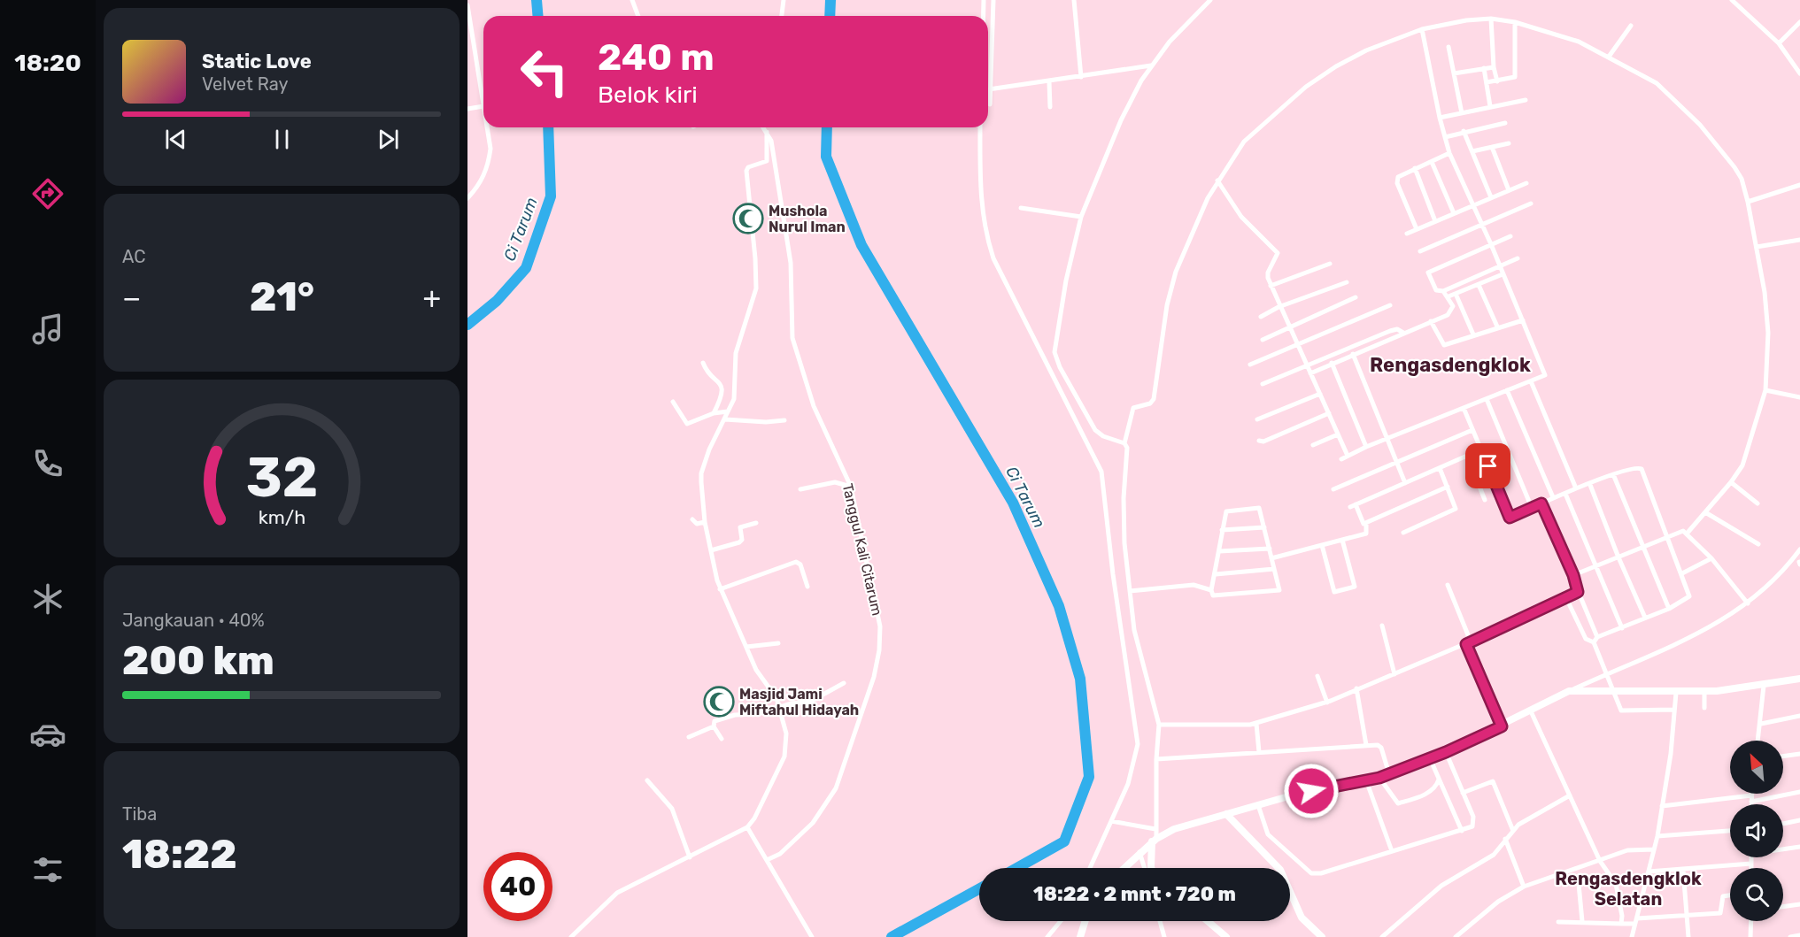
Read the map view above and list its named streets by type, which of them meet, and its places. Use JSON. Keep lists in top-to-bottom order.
{
  "streets": {
    "street": ["Tanggul Kali Citarum"]
  },
  "districts": ["Rengasdengklok", "Rengasdengklok Selatan"],
  "water": ["Ci Tarum"],
  "places": {
    "mosque": ["Mushola Nurul Iman", "Masjid Jami Miftahul Hidayah"]
  },
  "north": "top left",
  "page": {
    "tabs": "18:20",
    "turn": ["240 m", "Belok kiri"],
    "song": ["Static Love", "Velvet Ray"],
    "tile": [
      "AC",
      ["Jangkauan · 40%", "200 km"],
      ["Tiba", "18:22"]
    ],
    "heat": ["−", "21°", "+"],
    "limit": "40",
    "trip": "18:22 · 2 mnt · 720 m",
    "gauge": ["32", "km/h"]
  }
}
